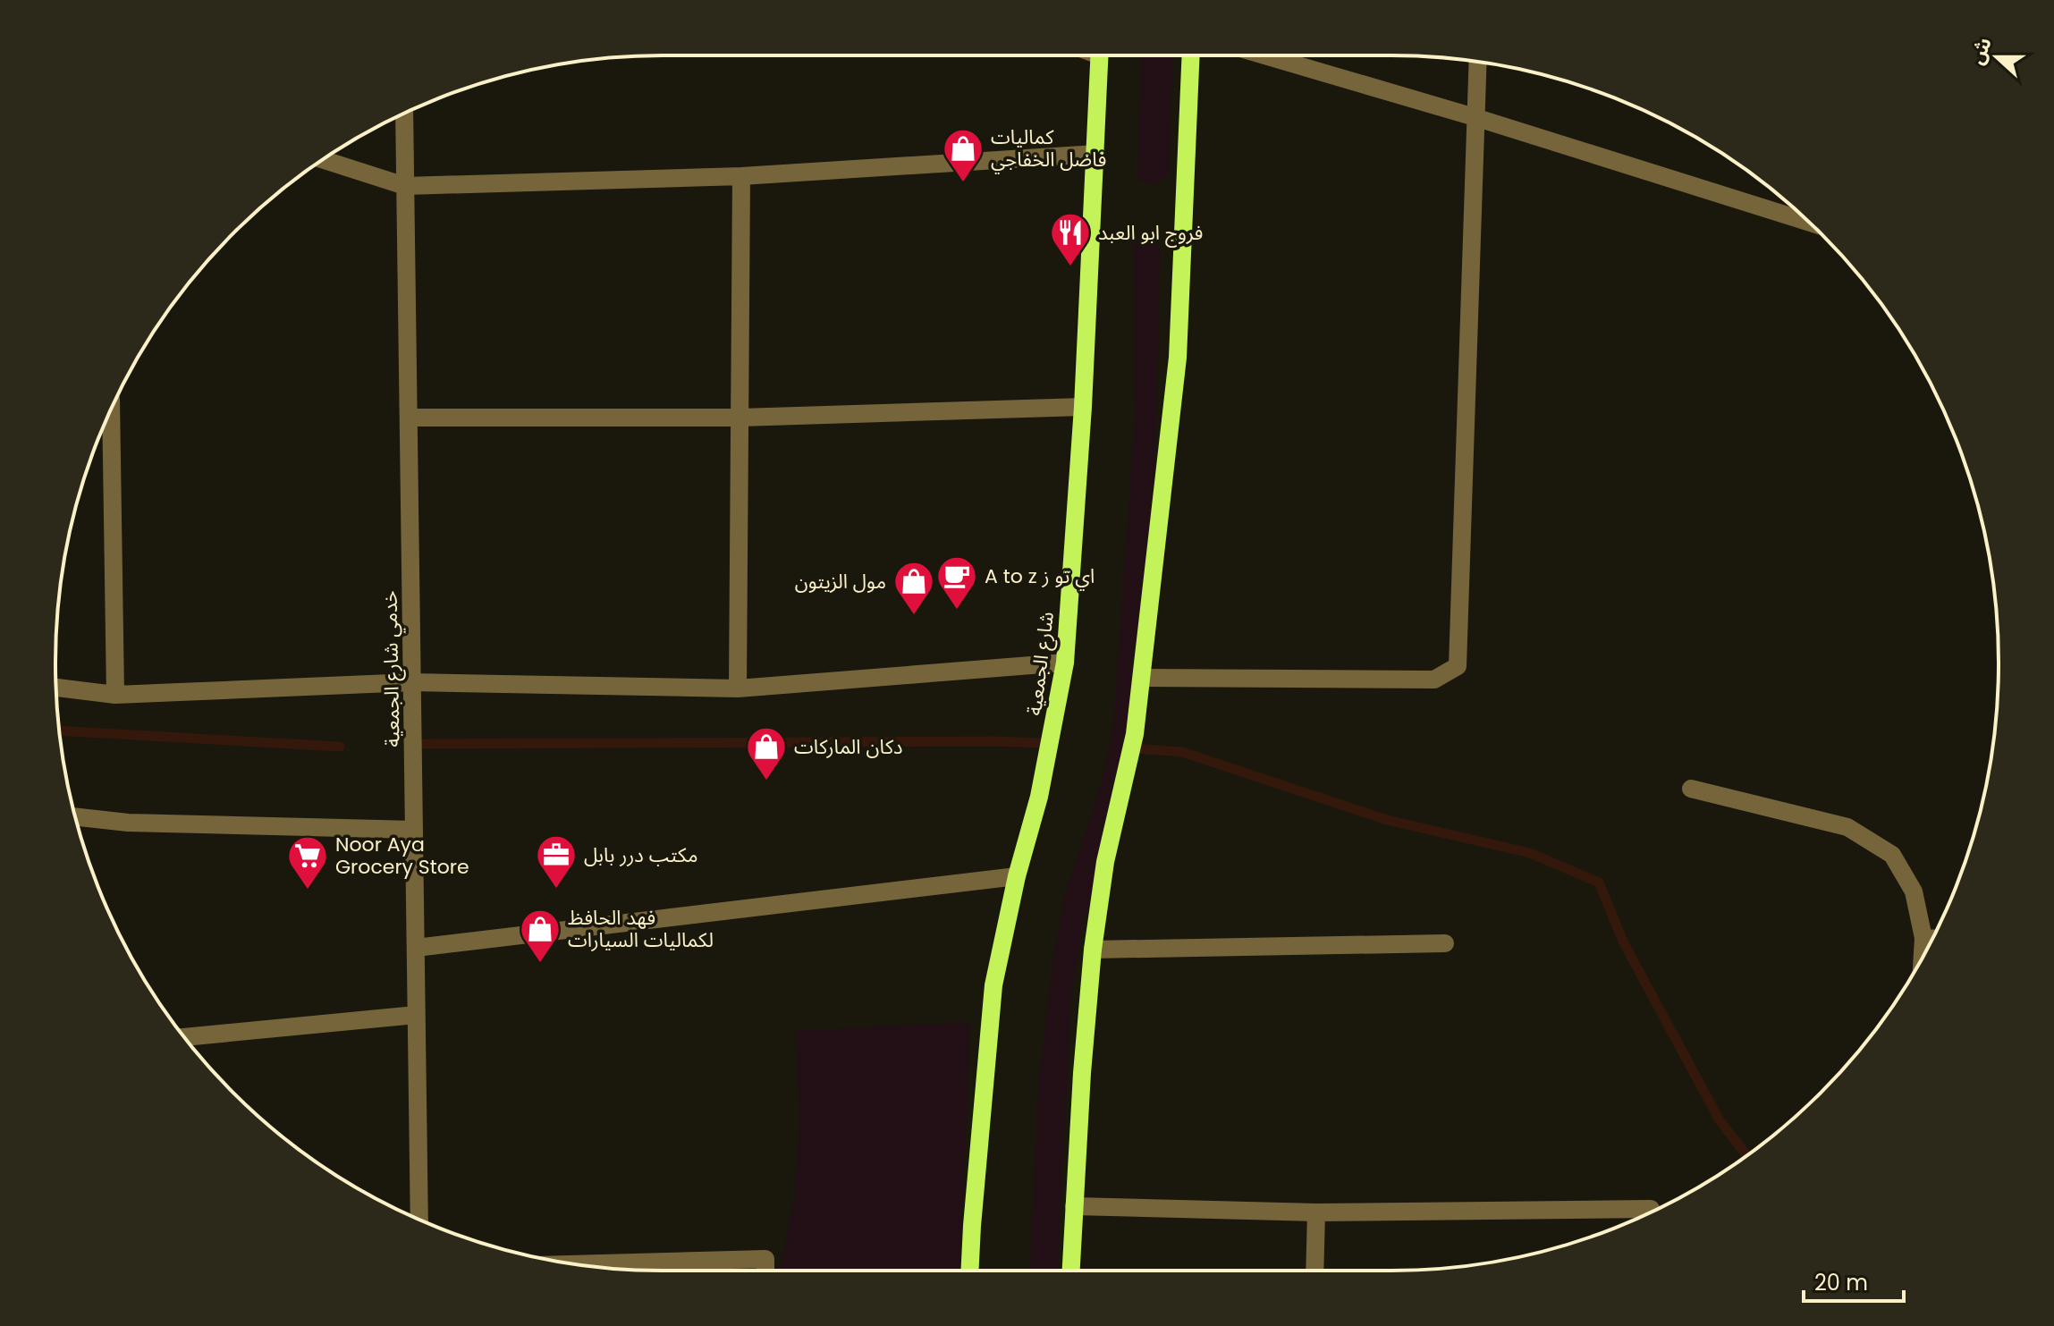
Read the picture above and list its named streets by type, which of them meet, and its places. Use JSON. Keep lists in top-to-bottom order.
{
  "streets": {
    "main road": ["شارع الجمعية"],
    "street": ["خدمي شارع الجمعية"]
  },
  "places": {
    "shop": [
      "كماليات فاضل الخفاجي",
      "مول الزيتون",
      "دكان الماركات",
      "فهد الحافظ لكماليات السيارات"
    ],
    "restaurant": ["فروج ابو العبد"],
    "cafe": ["A to z اي تو ز"],
    "office": ["مكتب درر بابل"],
    "supermarket": ["Noor Aya Grocery Store"]
  },
  "scale_bar": "20 m",
  "north": "left"
}
